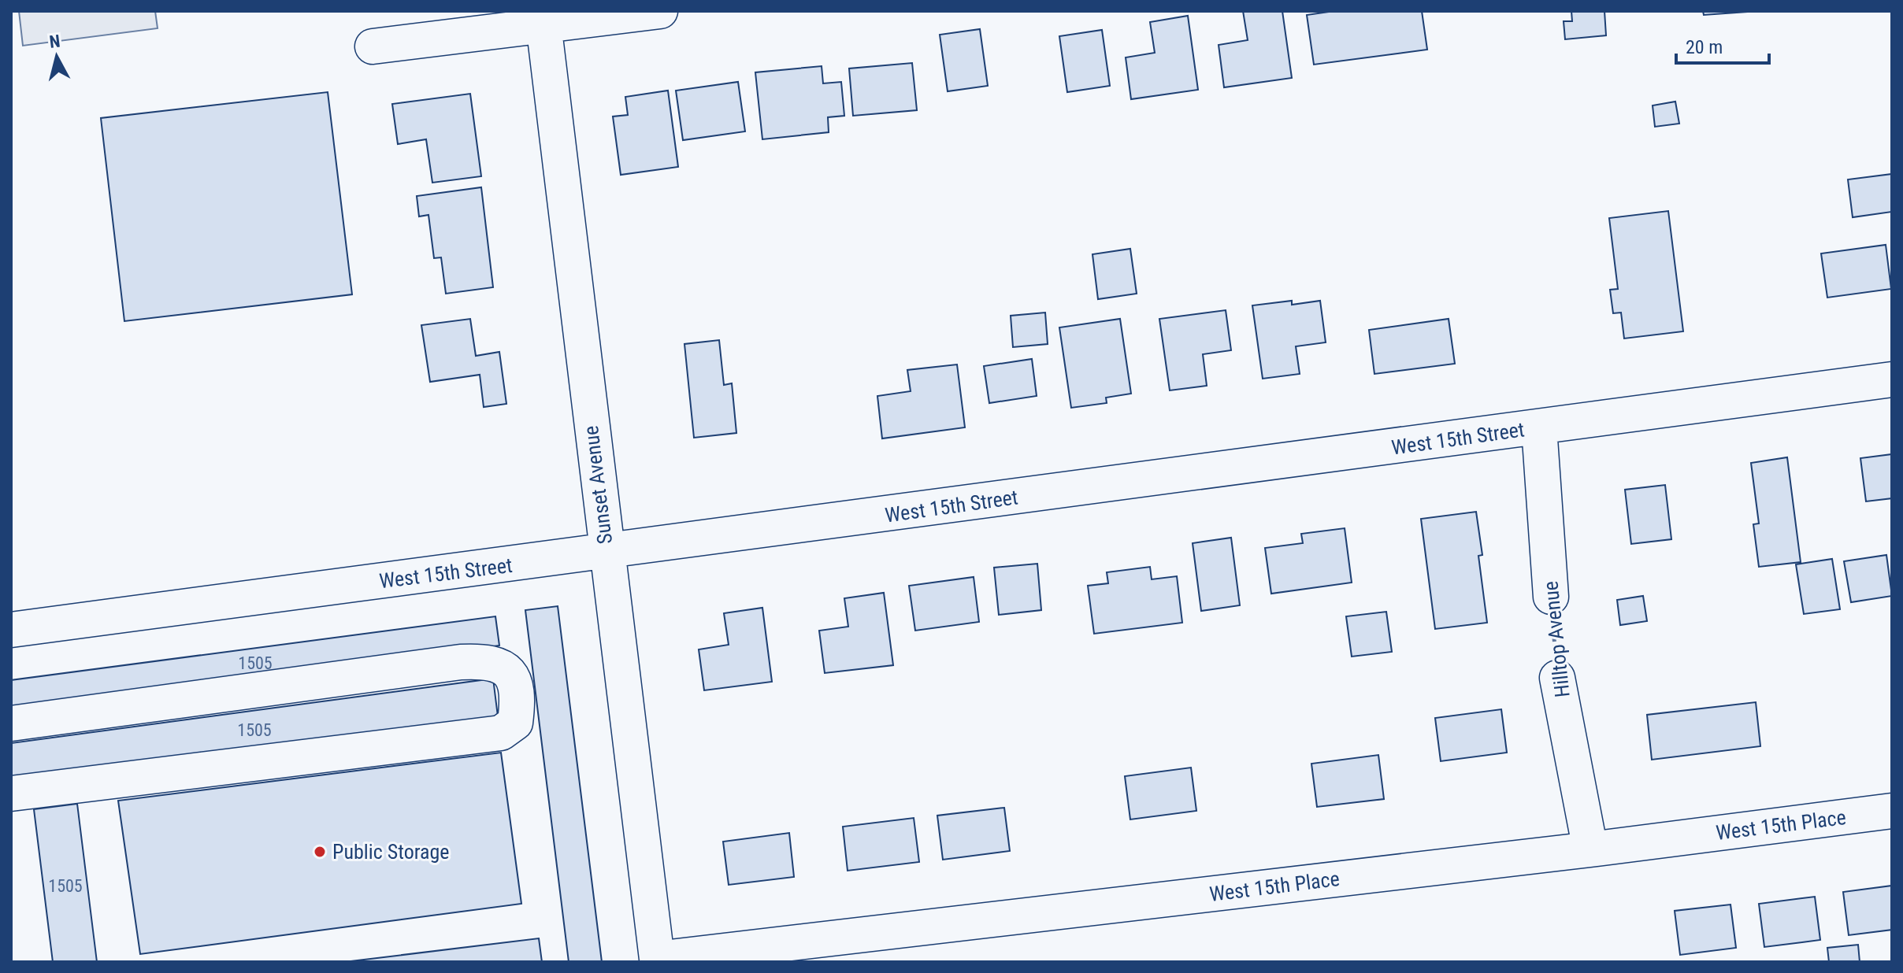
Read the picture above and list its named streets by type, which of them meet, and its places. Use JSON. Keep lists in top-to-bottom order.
{
  "streets": {
    "street": [
      "West 15th Street",
      "Sunset Avenue",
      "Hilltop Avenue",
      "West 15th Place"
    ]
  },
  "crossings": [
    ["West 15th Street", "Sunset Avenue"],
    ["West 15th Street", "Hilltop Avenue"],
    ["Sunset Avenue", "West 15th Place"],
    ["Hilltop Avenue", "West 15th Place"]
  ],
  "places": ["Public Storage"],
  "house_numbers": ["1505", "1505", "1505"],
  "scale_bar": "20 m",
  "north": "top"
}
